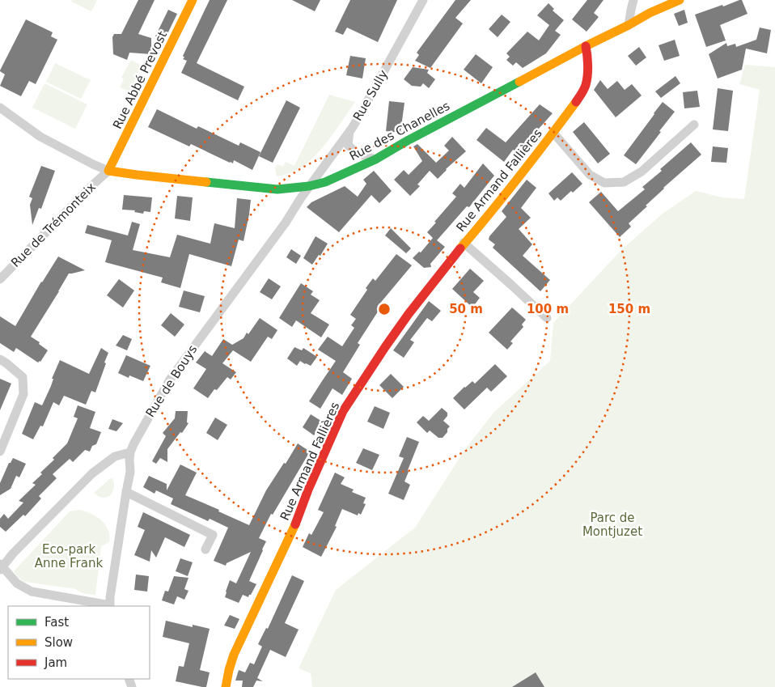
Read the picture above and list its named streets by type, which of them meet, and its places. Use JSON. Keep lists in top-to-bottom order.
{
  "streets": {
    "street": [
      "Rue Abbé Prevost",
      "Rue Sully",
      "Rue des Chanelles",
      "Rue Armand Fallières",
      "Rue de Trémonteix",
      "Rue de Bouys"
    ]
  },
  "crossings": [
    ["Rue Abbé Prevost", "Rue des Chanelles"],
    ["Rue Abbé Prevost", "Rue de Trémonteix"],
    ["Rue Sully", "Rue des Chanelles"],
    ["Rue Sully", "Rue de Bouys"],
    ["Rue des Chanelles", "Rue Armand Fallières"],
    ["Rue des Chanelles", "Rue de Trémonteix"],
    ["Rue des Chanelles", "Rue de Bouys"]
  ],
  "parks": ["Parc de Montjuzet", "Eco-park Anne Frank"],
  "legend": ["Fast", "Slow", "Jam"],
  "rings": ["50 m", "100 m", "150 m"]
}
